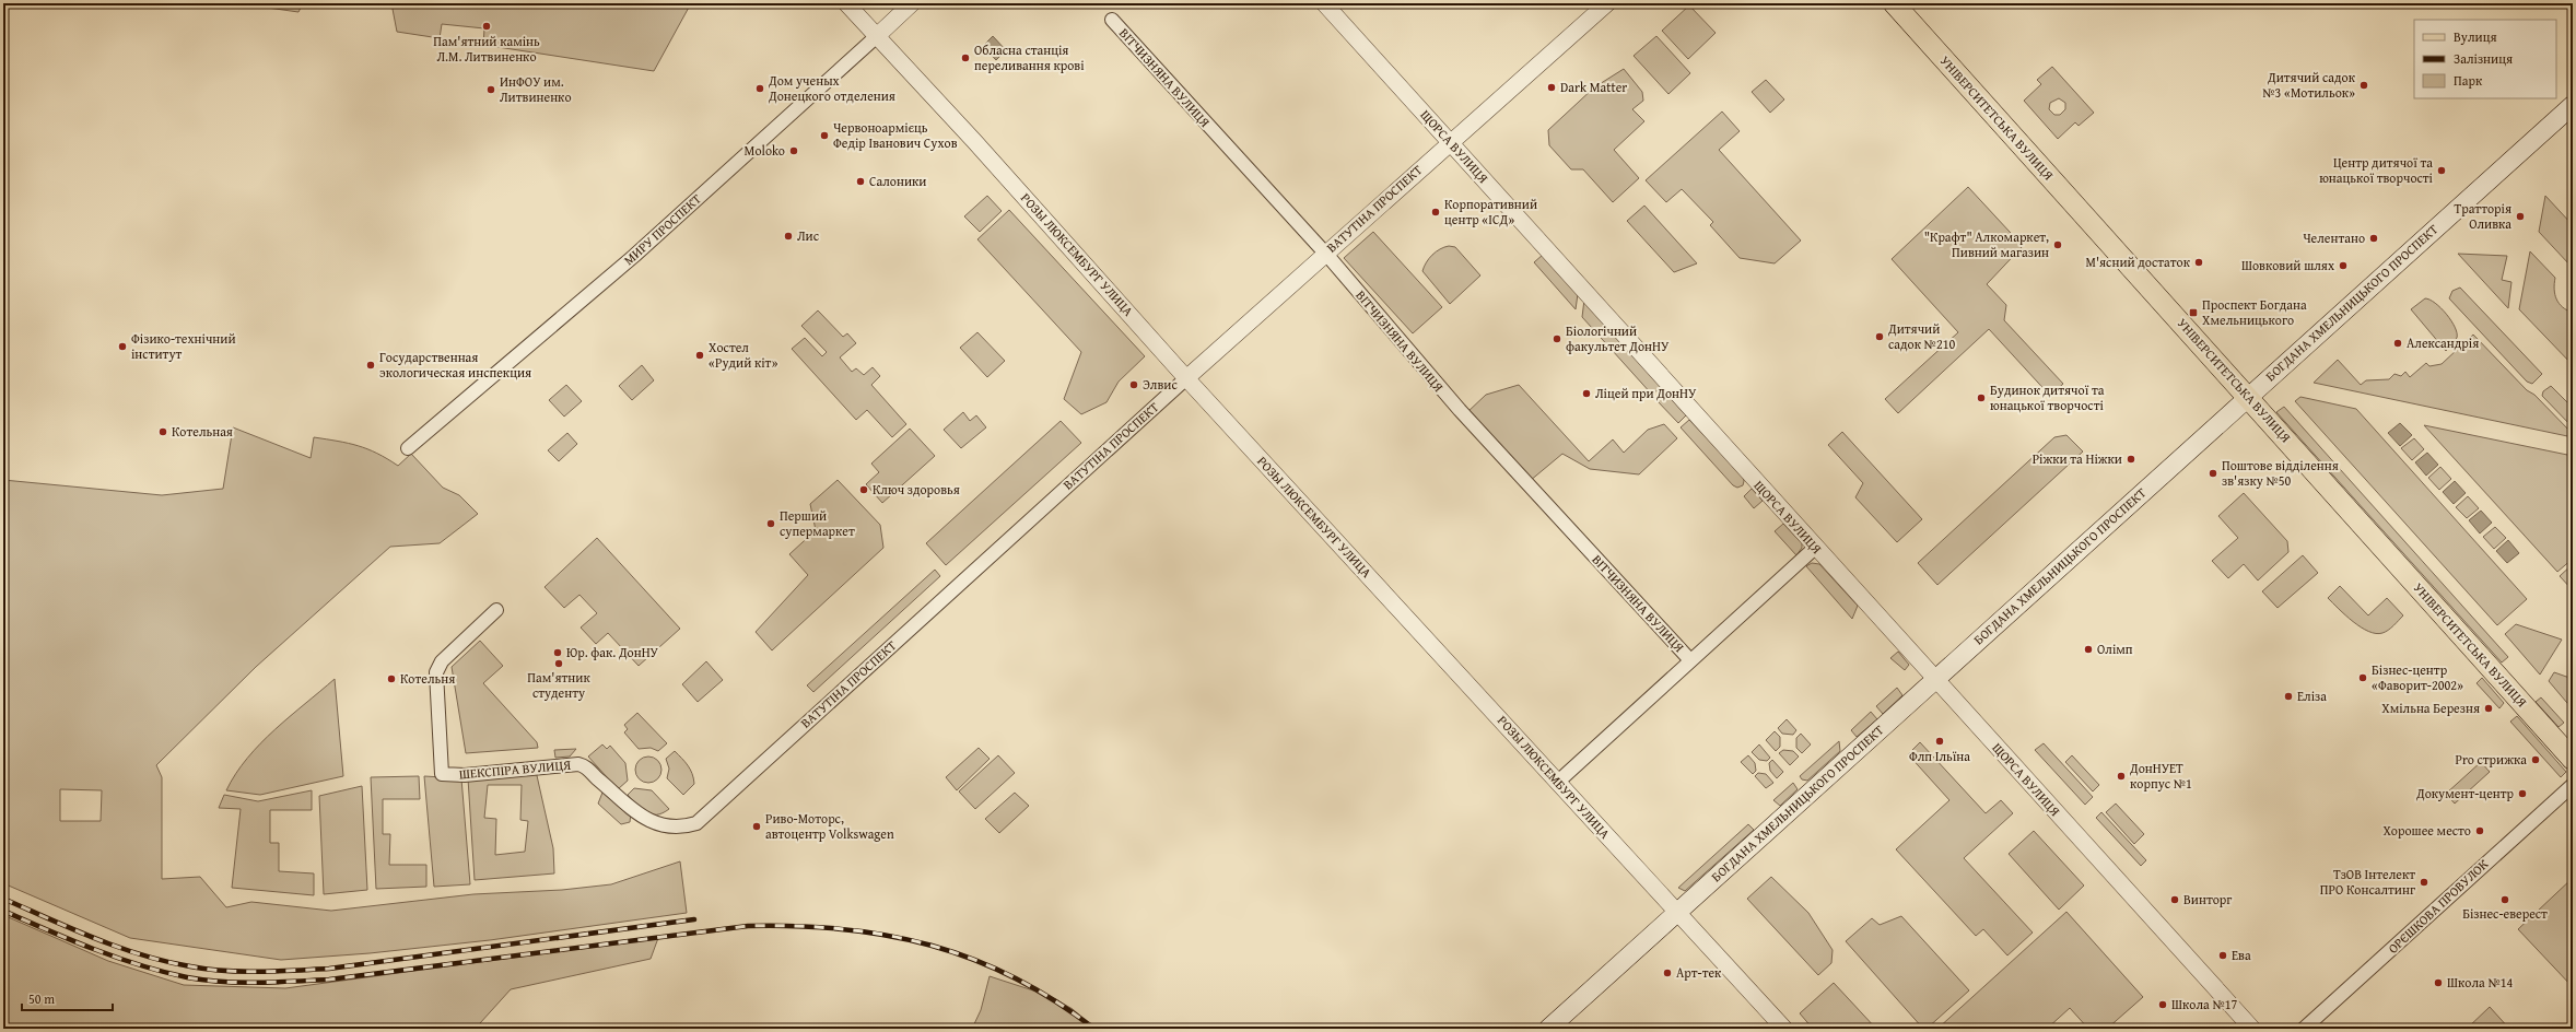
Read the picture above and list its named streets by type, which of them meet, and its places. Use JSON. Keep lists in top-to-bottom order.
{
  "streets": {
    "main road": ["УНІВЕРСИТЕТСЬКА ВУЛИЦЯ", "БОГДАНА ХМЕЛЬНИЦЬКОГО ПРОСПЕКТ"],
    "street": [
      "ВІТЧИЗНЯНА ВУЛИЦЯ",
      "ЩОРСА ВУЛИЦЯ",
      "ВАТУТІНА ПРОСПЕКТ",
      "МИРУ ПРОСПЕКТ",
      "РОЗЫ ЛЮКСЕМБУРГ УЛИЦА",
      "ШЕКСПІРА ВУЛИЦЯ",
      "ОРЄШКОВА ПРОВУЛОК"
    ]
  },
  "crossings": [
    ["ВІТЧИЗНЯНА ВУЛИЦЯ", "ЩОРСА ВУЛИЦЯ"],
    ["ВІТЧИЗНЯНА ВУЛИЦЯ", "ВАТУТІНА ПРОСПЕКТ"],
    ["ВІТЧИЗНЯНА ВУЛИЦЯ", "РОЗЫ ЛЮКСЕМБУРГ УЛИЦА"],
    ["УНІВЕРСИТЕТСЬКА ВУЛИЦЯ", "БОГДАНА ХМЕЛЬНИЦЬКОГО ПРОСПЕКТ"],
    ["ЩОРСА ВУЛИЦЯ", "ВАТУТІНА ПРОСПЕКТ"],
    ["ЩОРСА ВУЛИЦЯ", "БОГДАНА ХМЕЛЬНИЦЬКОГО ПРОСПЕКТ"],
    ["ВАТУТІНА ПРОСПЕКТ", "РОЗЫ ЛЮКСЕМБУРГ УЛИЦА"],
    ["ВАТУТІНА ПРОСПЕКТ", "ШЕКСПІРА ВУЛИЦЯ"],
    ["МИРУ ПРОСПЕКТ", "РОЗЫ ЛЮКСЕМБУРГ УЛИЦА"],
    ["РОЗЫ ЛЮКСЕМБУРГ УЛИЦА", "БОГДАНА ХМЕЛЬНИЦЬКОГО ПРОСПЕКТ"]
  ],
  "places": {
    "other": [
      "Пам'ятний камінь Л.М. Литвиненко",
      "Обласна станція переливання крові",
      "Дитячий садок №3 «Мотильок»",
      "Dark Matter",
      "Дом ученых Донецкого отделения",
      "ИнФОУ им. Литвиненко",
      "Червоноармієць Федір Іванович Сухов",
      "Moloko",
      "Центр дитячої та юнацької творчості",
      "Салоники",
      "Корпоративний центр «ІСД»",
      "Тратторія Оливка",
      "Лис",
      "Челентано",
      "\"Крафт\" Алкомаркет, Пивний магазин",
      "М'ясний достаток",
      "Шовковий шлях",
      "Дитячий садок №210",
      "Біологічний факультет ДонНУ",
      "Александрія",
      "Фізико-технічний інститут",
      "Хостел «Рудий кіт»",
      "Государственная экологическая инспекция",
      "Элвис",
      "Ліцей при ДонНУ",
      "Будинок дитячої та юнацької творчості",
      "Котельная",
      "Ріжки та Ніжки",
      "Поштове відділення зв'язку №50",
      "Ключ здоровья",
      "Перший супермаркет",
      "Олімп",
      "Юр. фак. ДонНУ",
      "Пам'ятник студенту",
      "Бізнес-центр «Фаворит-2002»",
      "Котельня",
      "Еліза",
      "Хмільна Березня",
      "Флп Ільїна",
      "Pro стрижка",
      "ДонНУЕТ корпус №1",
      "Документ-центр",
      "Риво-Моторс, автоцентр Volkswagen",
      "Хорошее место",
      "ТзОВ Інтелект ПРО Консалтинг",
      "Винторг",
      "Бізнес-еверест",
      "Ева",
      "Арт-тек",
      "Школа №14",
      "Школа №17"
    ],
    "transit": ["Проспект Богдана Хмельницького"]
  },
  "legend": ["Вулиця", "Залізниця", "Парк"],
  "scale_bar": "50 m"
}
